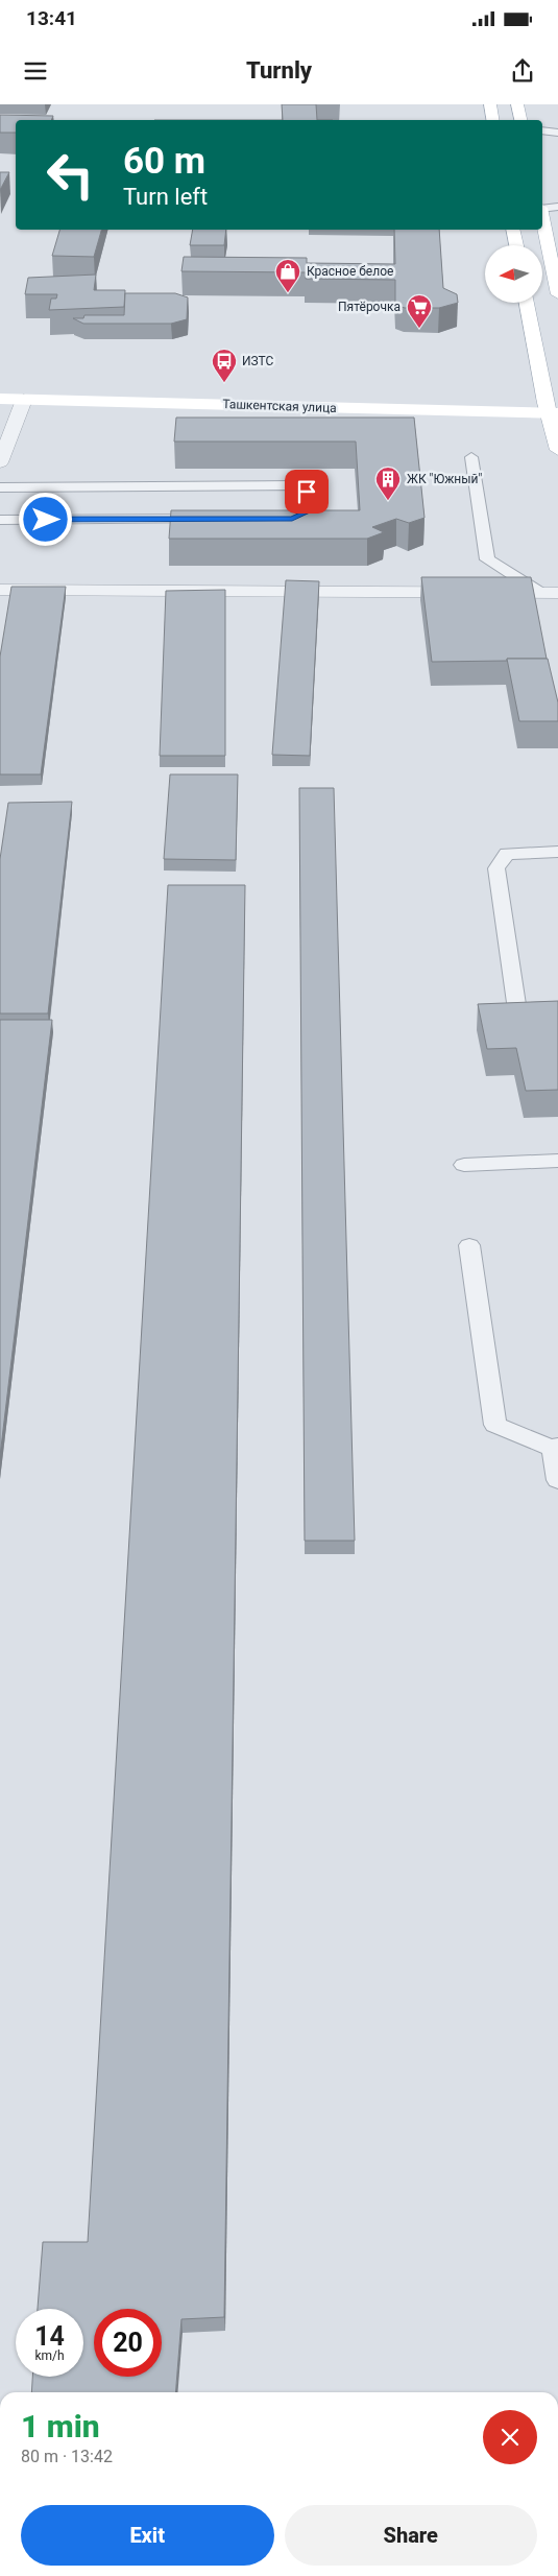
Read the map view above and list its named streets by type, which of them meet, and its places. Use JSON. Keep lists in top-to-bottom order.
{
  "streets": {
    "main road": ["Ташкентская улица"]
  },
  "places": {
    "shop": ["Красное белое"],
    "supermarket": ["Пятёрочка"],
    "bus stop": ["ИЗТС"],
    "building": ["ЖК \"Южный\""]
  },
  "north": "left",
  "page": {
    "status": "13:41",
    "header": "Turnly",
    "turn": ["60 m", "Turn left"],
    "speed": "14 km/h",
    "limit": "20",
    "heading": ["1 min", "80 m · 13:42"],
    "buttons": ["Exit", "Share"]
  }
}
